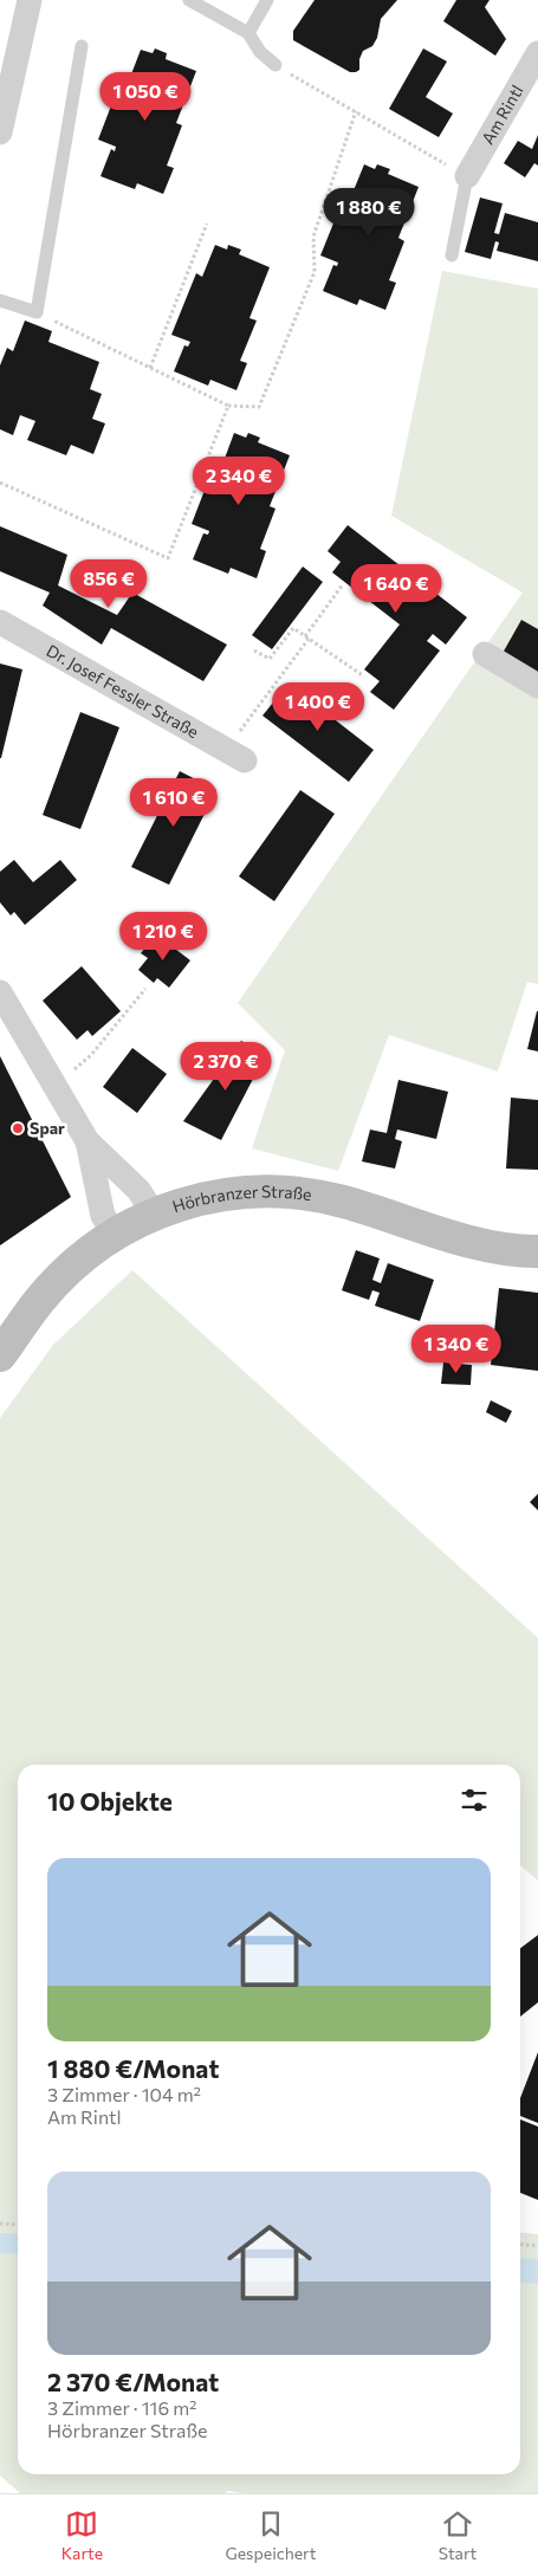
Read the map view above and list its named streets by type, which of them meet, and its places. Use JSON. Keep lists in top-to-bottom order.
{
  "streets": {
    "street": ["Am Rintl", "Dr. Josef Fessler Straße", "Hörbranzer Straße"]
  },
  "places": ["Spar"],
  "page": {
    "price": [
      "1 050 €",
      "1 880 €",
      "2 340 €",
      "856 €",
      "1 640 €",
      "1 400 €",
      "1 610 €",
      "1 210 €",
      "2 370 €",
      "1 340 €"
    ],
    "heading": "10 Objekte",
    "list": [
      {
        "name": "1 880 €/Monat",
        "note": "3 Zimmer · 104 m² · Am Rintl"
      },
      {
        "name": "2 370 €/Monat",
        "note": "3 Zimmer · 116 m² · Hörbranzer Straße"
      }
    ],
    "tabs": ["Karte", "Gespeichert", "Start"]
  }
}
